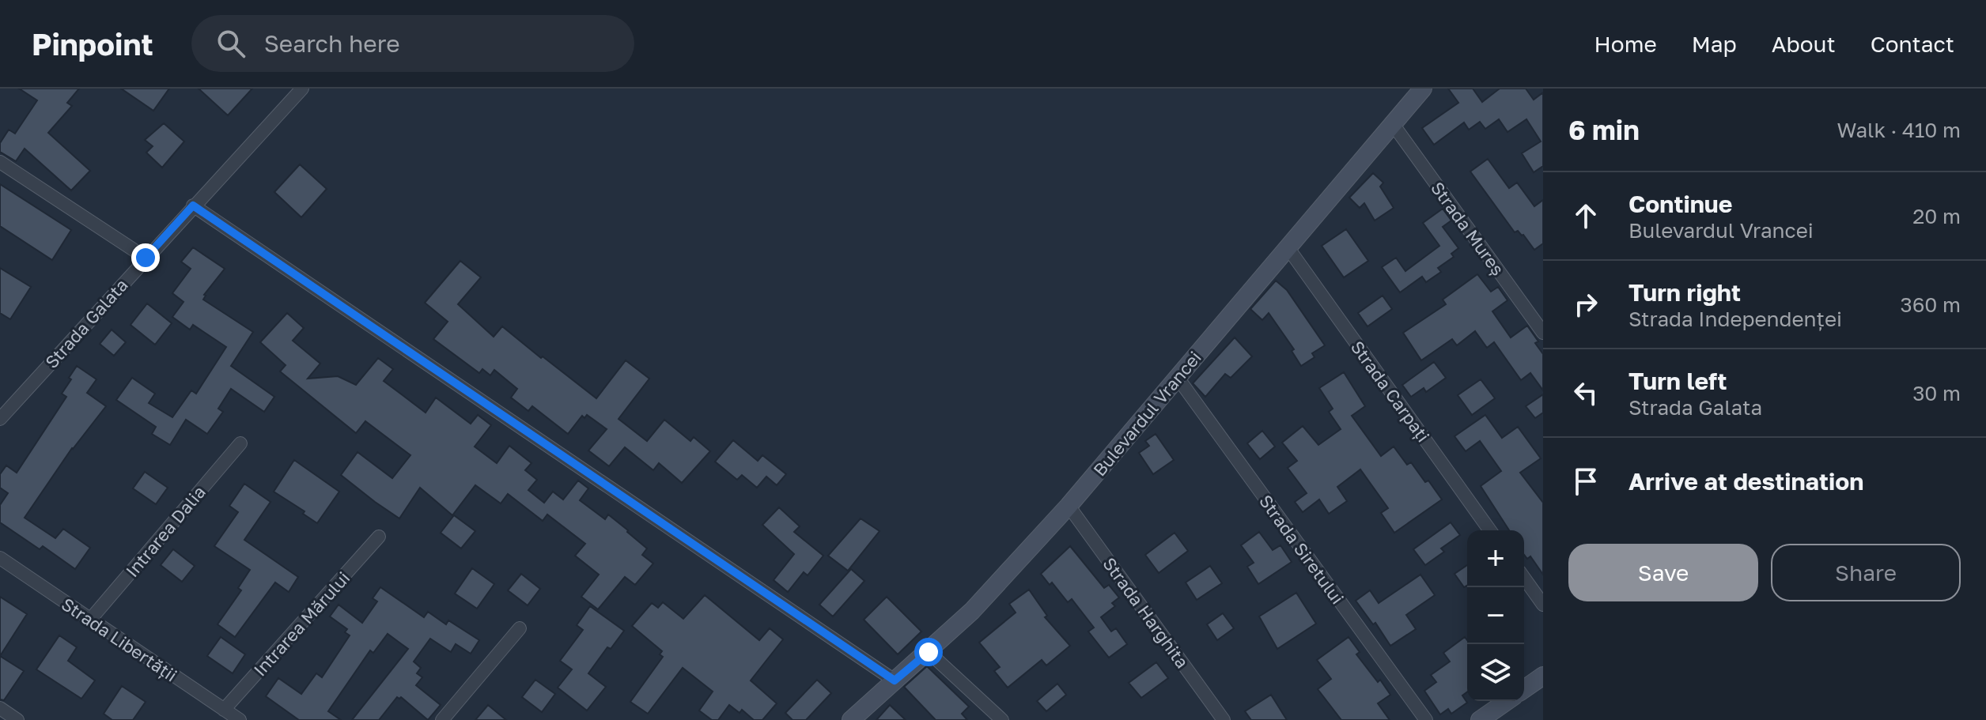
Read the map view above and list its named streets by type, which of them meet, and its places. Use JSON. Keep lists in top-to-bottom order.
{
  "streets": {
    "street": [
      "Strada Mureș",
      "Strada Galata",
      "Strada Carpați",
      "Bulevardul Vrancei",
      "Intrarea Dalia",
      "Strada Siretului",
      "Strada Harghita",
      "Intrarea Mărului",
      "Strada Libertății"
    ]
  },
  "crossings": [
    ["Strada Mureș", "Bulevardul Vrancei"],
    ["Strada Carpați", "Bulevardul Vrancei"],
    ["Bulevardul Vrancei", "Strada Siretului"],
    ["Bulevardul Vrancei", "Strada Harghita"],
    ["Intrarea Dalia", "Strada Libertății"],
    ["Intrarea Mărului", "Strada Libertății"]
  ],
  "page": {
    "header": "Pinpoint",
    "search": "Search here",
    "nav": [
      "Home",
      "Map",
      "About",
      "Contact"
    ],
    "heading": ["6 min", "Walk · 410 m"],
    "list": [
      ["Continue", "Bulevardul Vrancei", "20 m"],
      ["Turn right", "Strada Independenței", "360 m"],
      ["Turn left", "Strada Galata", "30 m"],
      "Arrive at destination"
    ],
    "buttons": ["Save", "Share"],
    "map_buttons": ["+", "−"]
  }
}
